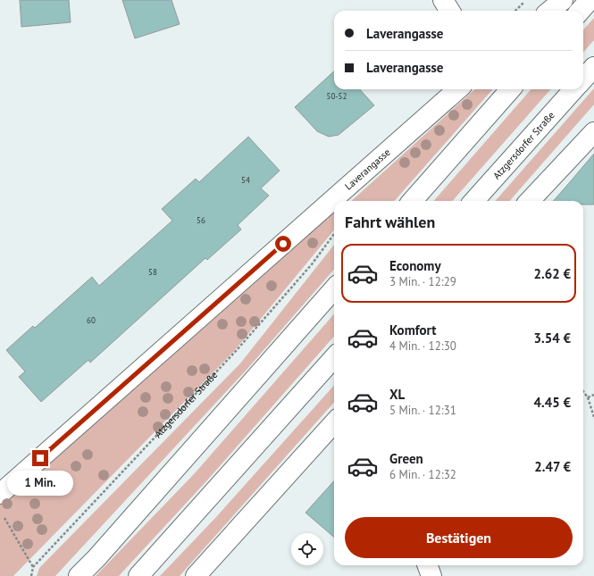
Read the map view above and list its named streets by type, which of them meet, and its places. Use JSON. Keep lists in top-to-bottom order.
{
  "streets": {
    "main road": ["Atzgersdorfer Straße", "Laverangasse"]
  },
  "house_numbers": [
    "50-52",
    "54",
    "56",
    "58",
    "60"
  ],
  "page": {
    "banner": ["Laverangasse", "Laverangasse"],
    "heading": "Fahrt wählen",
    "list": [
      {
        "name": "Economy",
        "note": "3 Min. · 12:29",
        "value": "2.62 €"
      },
      {
        "name": "Komfort",
        "note": "4 Min. · 12:30",
        "value": "3.54 €"
      },
      {
        "name": "XL",
        "note": "5 Min. · 12:31",
        "value": "4.45 €"
      },
      {
        "name": "Green",
        "note": "6 Min. · 12:32",
        "value": "2.47 €"
      }
    ],
    "bubble": "1 Min.",
    "buttons": "Bestätigen"
  }
}
